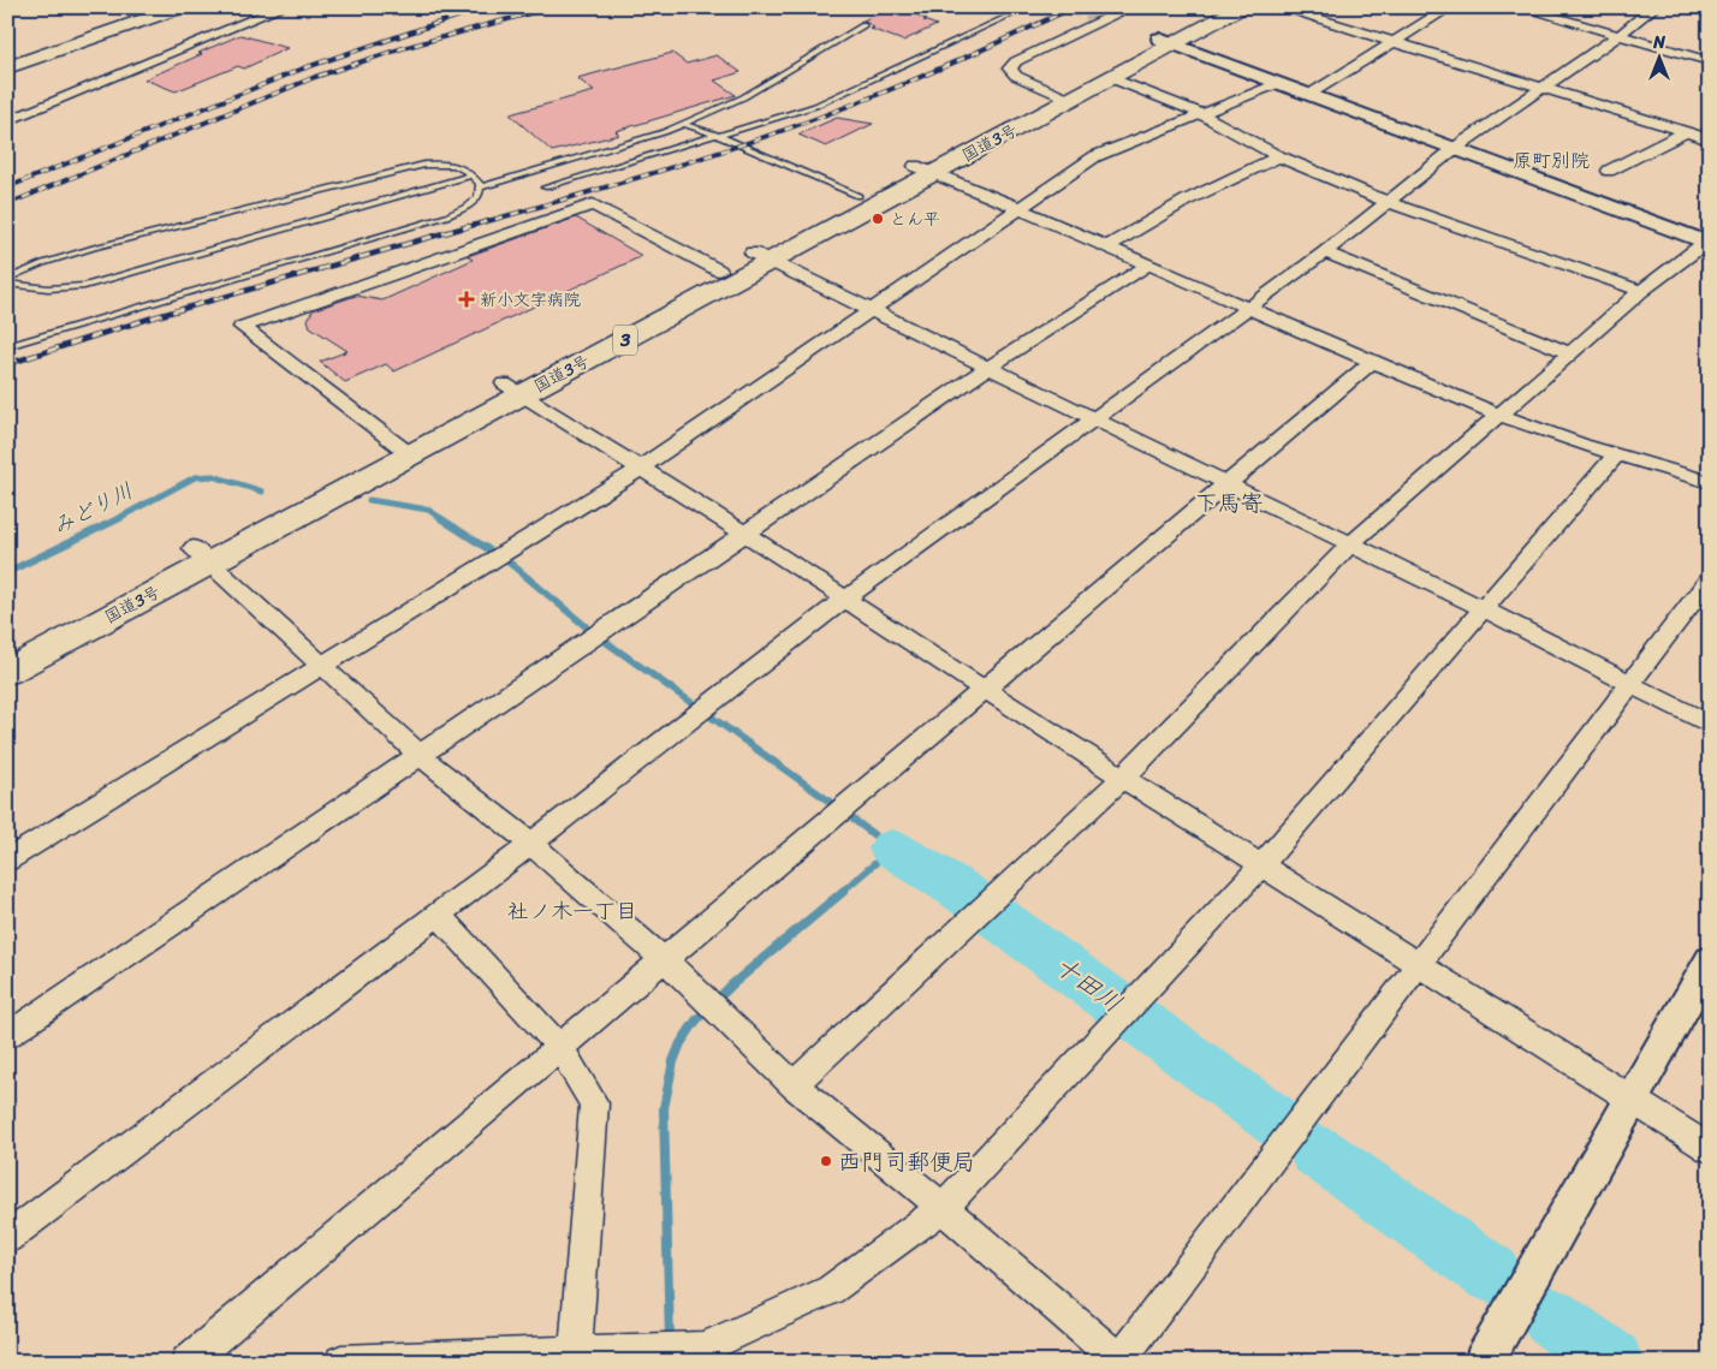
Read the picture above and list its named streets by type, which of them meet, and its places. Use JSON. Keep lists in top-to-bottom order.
{
  "streets": {
    "highway": ["国道3号", "3"]
  },
  "districts": ["原町別院", "下馬寄", "社ノ木一丁目"],
  "water": ["みどり川", "十田川"],
  "places": {
    "other": ["とん平", "西門司郵便局"],
    "health": ["新小文字病院"]
  },
  "north": "top"
}
